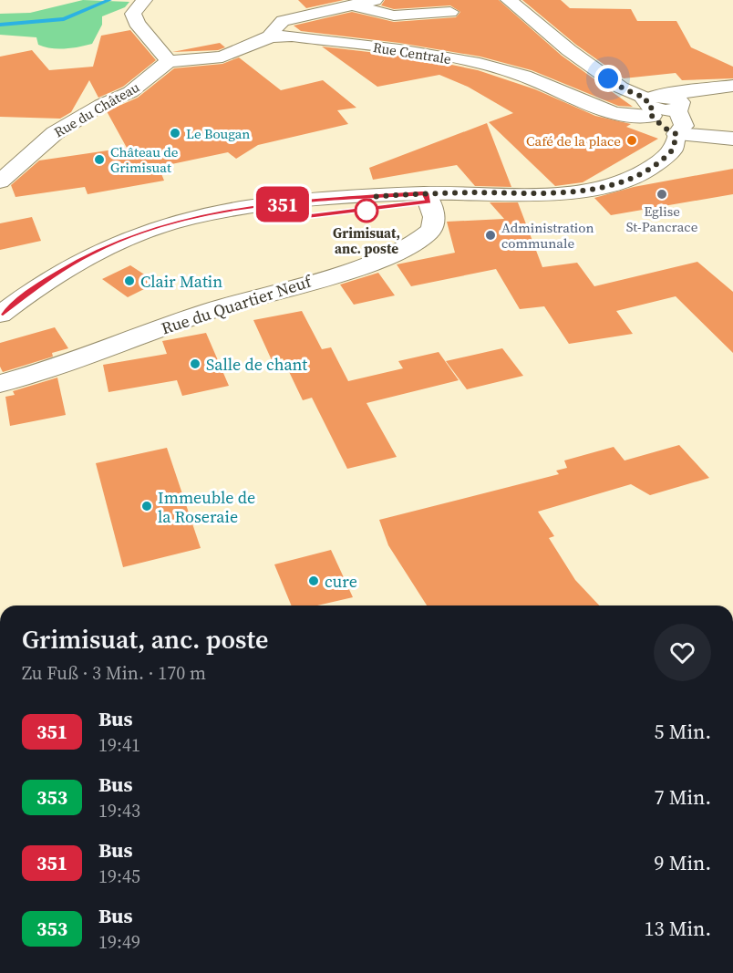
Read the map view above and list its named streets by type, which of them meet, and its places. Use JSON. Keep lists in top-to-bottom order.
{
  "streets": {
    "street": ["Rue Centrale", "Rue du Château", "Rue du Quartier Neuf"]
  },
  "crossings": [
    ["Rue Centrale", "Rue du Château"]
  ],
  "places": [
    "Le Bougan",
    "Café de la place",
    "Château de Grimisuat",
    "Eglise St-Pancrace",
    "Grimisuat, anc. poste",
    "Administration communale",
    "Clair Matin",
    "Salle de chant",
    "Immeuble de la Roseraie",
    "cure"
  ],
  "lines": ["bus line 351"],
  "page": {
    "on_map": "351",
    "heading": ["Grimisuat, anc. poste", "Zu Fuß · 3 Min. · 170 m"],
    "list": [
      {
        "mark": "351",
        "name": "Bus",
        "note": "19:41",
        "value": "5 Min."
      },
      {
        "mark": "353",
        "name": "Bus",
        "note": "19:43",
        "value": "7 Min."
      },
      {
        "mark": "351",
        "name": "Bus",
        "note": "19:45",
        "value": "9 Min."
      },
      {
        "mark": "353",
        "name": "Bus",
        "note": "19:49",
        "value": "13 Min."
      }
    ]
  }
}
